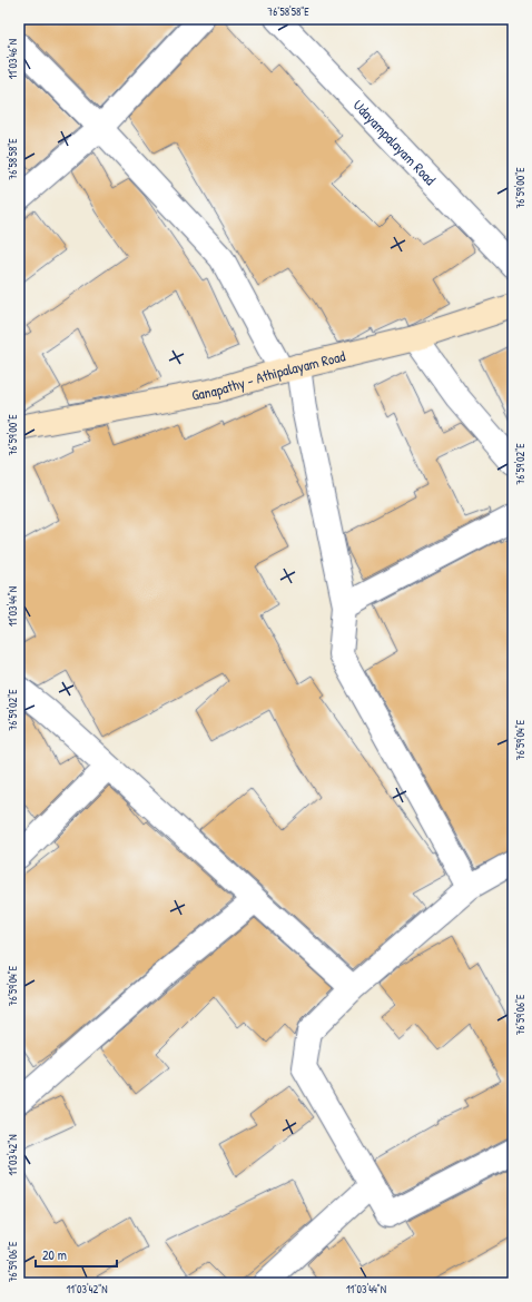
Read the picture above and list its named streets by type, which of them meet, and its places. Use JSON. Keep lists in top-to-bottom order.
{
  "streets": {
    "main road": ["Ganapathy - Athipalayam Road"],
    "street": ["Udayampalayam Road"]
  },
  "scale_bar": "20 m",
  "coordinates": [
    "76°58'58\"E",
    "11°03'46\"N",
    "76°59'00\"E",
    "76°59'02\"E",
    "11°03'44\"N",
    "76°59'04\"E",
    "76°59'06\"E",
    "11°03'42\"N"
  ]
}
